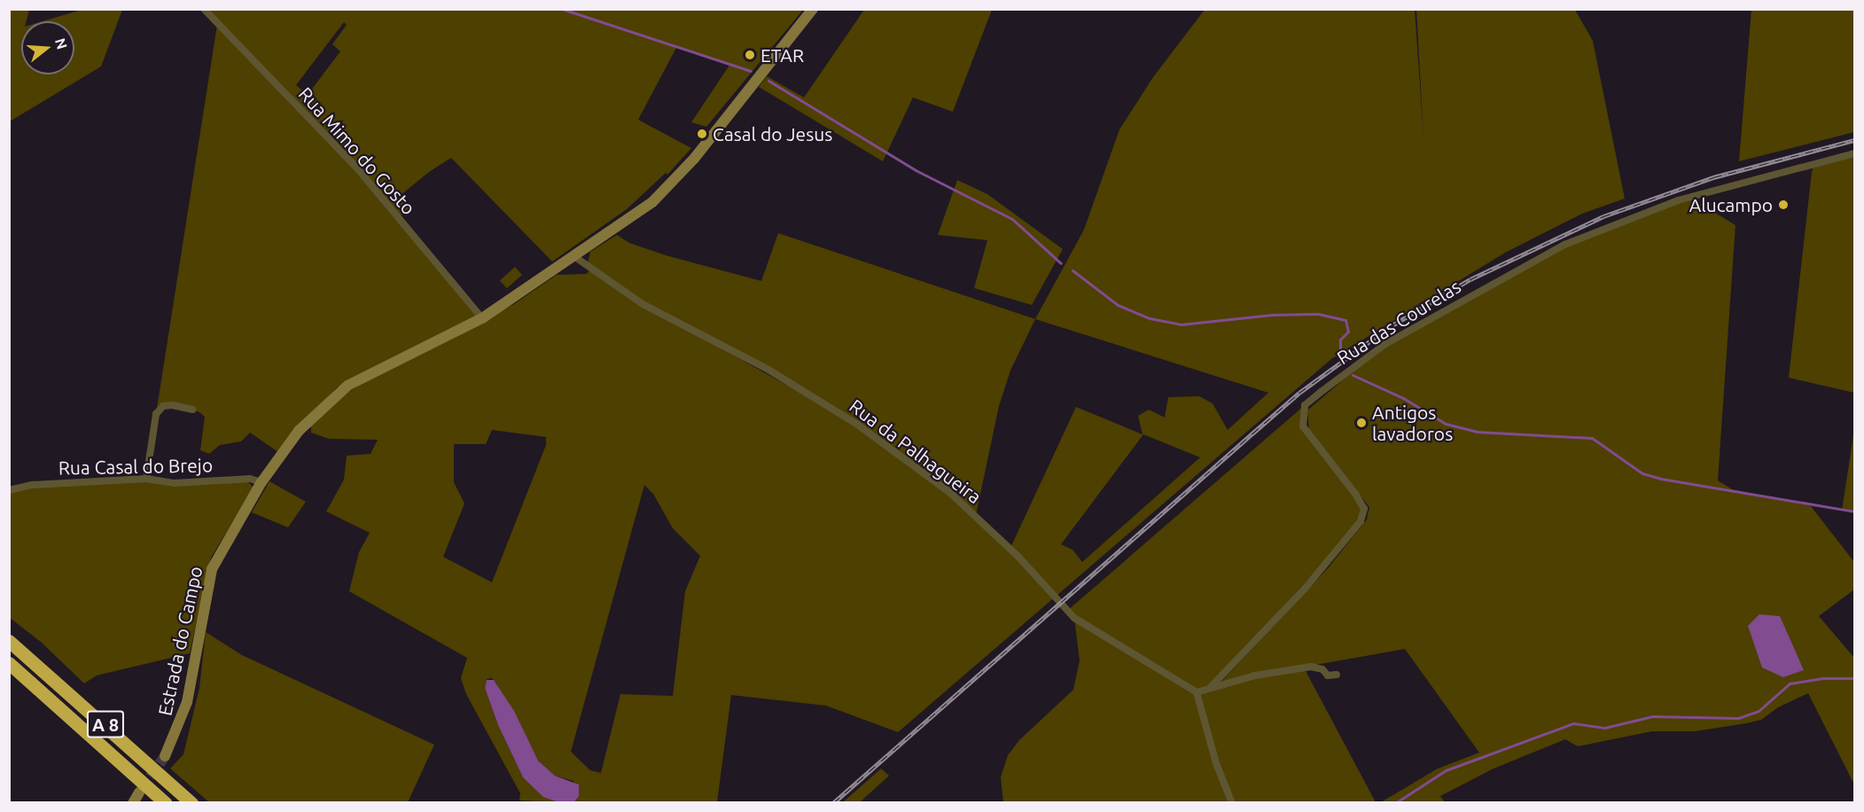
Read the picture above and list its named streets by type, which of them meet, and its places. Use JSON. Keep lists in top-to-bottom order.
{
  "streets": {
    "highway": ["A 8"],
    "street": [
      "Rua Mimo do Gosto",
      "Rua das Courelas",
      "Rua da Palhagueira",
      "Rua Casal do Brejo",
      "Estrada do Campo"
    ]
  },
  "crossings": [
    ["Rua Mimo do Gosto", "Estrada do Campo"],
    ["Rua da Palhagueira", "Estrada do Campo"],
    ["Rua Casal do Brejo", "Estrada do Campo"]
  ],
  "places": [
    "ETAR",
    "Casal do Jesus",
    "Alucampo",
    "Antigos lavadoros"
  ],
  "north": "right"
}
